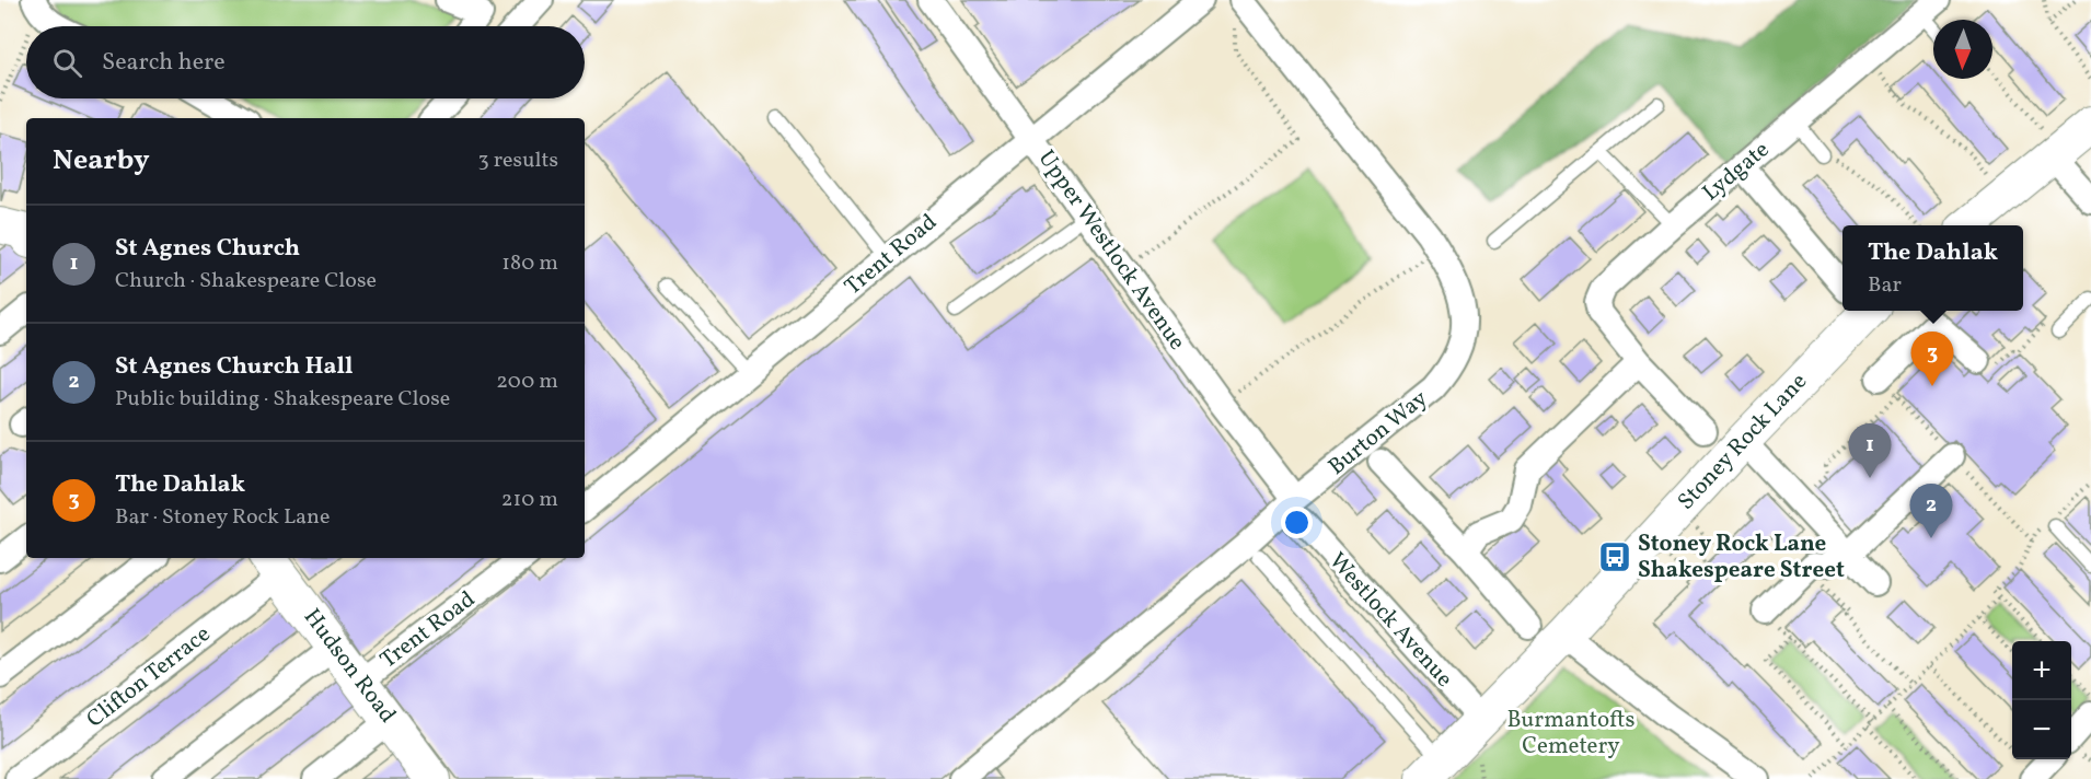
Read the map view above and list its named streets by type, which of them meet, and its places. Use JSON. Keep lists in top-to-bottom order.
{
  "streets": {
    "street": [
      "Lydgate",
      "Upper Westlock Avenue",
      "Trent Road",
      "Burton Way",
      "Stoney Rock Lane",
      "Westlock Avenue",
      "Hudson Road",
      "Clifton Terrace"
    ]
  },
  "crossings": [
    ["Upper Westlock Avenue", "Trent Road"],
    ["Upper Westlock Avenue", "Burton Way"],
    ["Upper Westlock Avenue", "Westlock Avenue"],
    ["Trent Road", "Hudson Road"],
    ["Burton Way", "Westlock Avenue"],
    ["Stoney Rock Lane", "Westlock Avenue"],
    ["Hudson Road", "Clifton Terrace"]
  ],
  "parks": ["Burmantofts Cemetery"],
  "places": {
    "bus stop": ["Stoney Rock Lane Shakespeare Street"]
  },
  "north": "bottom",
  "page": {
    "search": "Search here",
    "heading": ["Nearby", "3 results"],
    "list": [
      {
        "mark": "1",
        "name": "St Agnes Church",
        "note": "Church · Shakespeare Close",
        "value": "180 m"
      },
      {
        "mark": "2",
        "name": "St Agnes Church Hall",
        "note": "Public building · Shakespeare Close",
        "value": "200 m"
      },
      {
        "mark": "3",
        "name": "The Dahlak",
        "note": "Bar · Stoney Rock Lane",
        "value": "210 m"
      }
    ],
    "popup": ["The Dahlak", "Bar"],
    "pins": ["3", "1", "2"],
    "map_buttons": ["+", "−"]
  }
}
